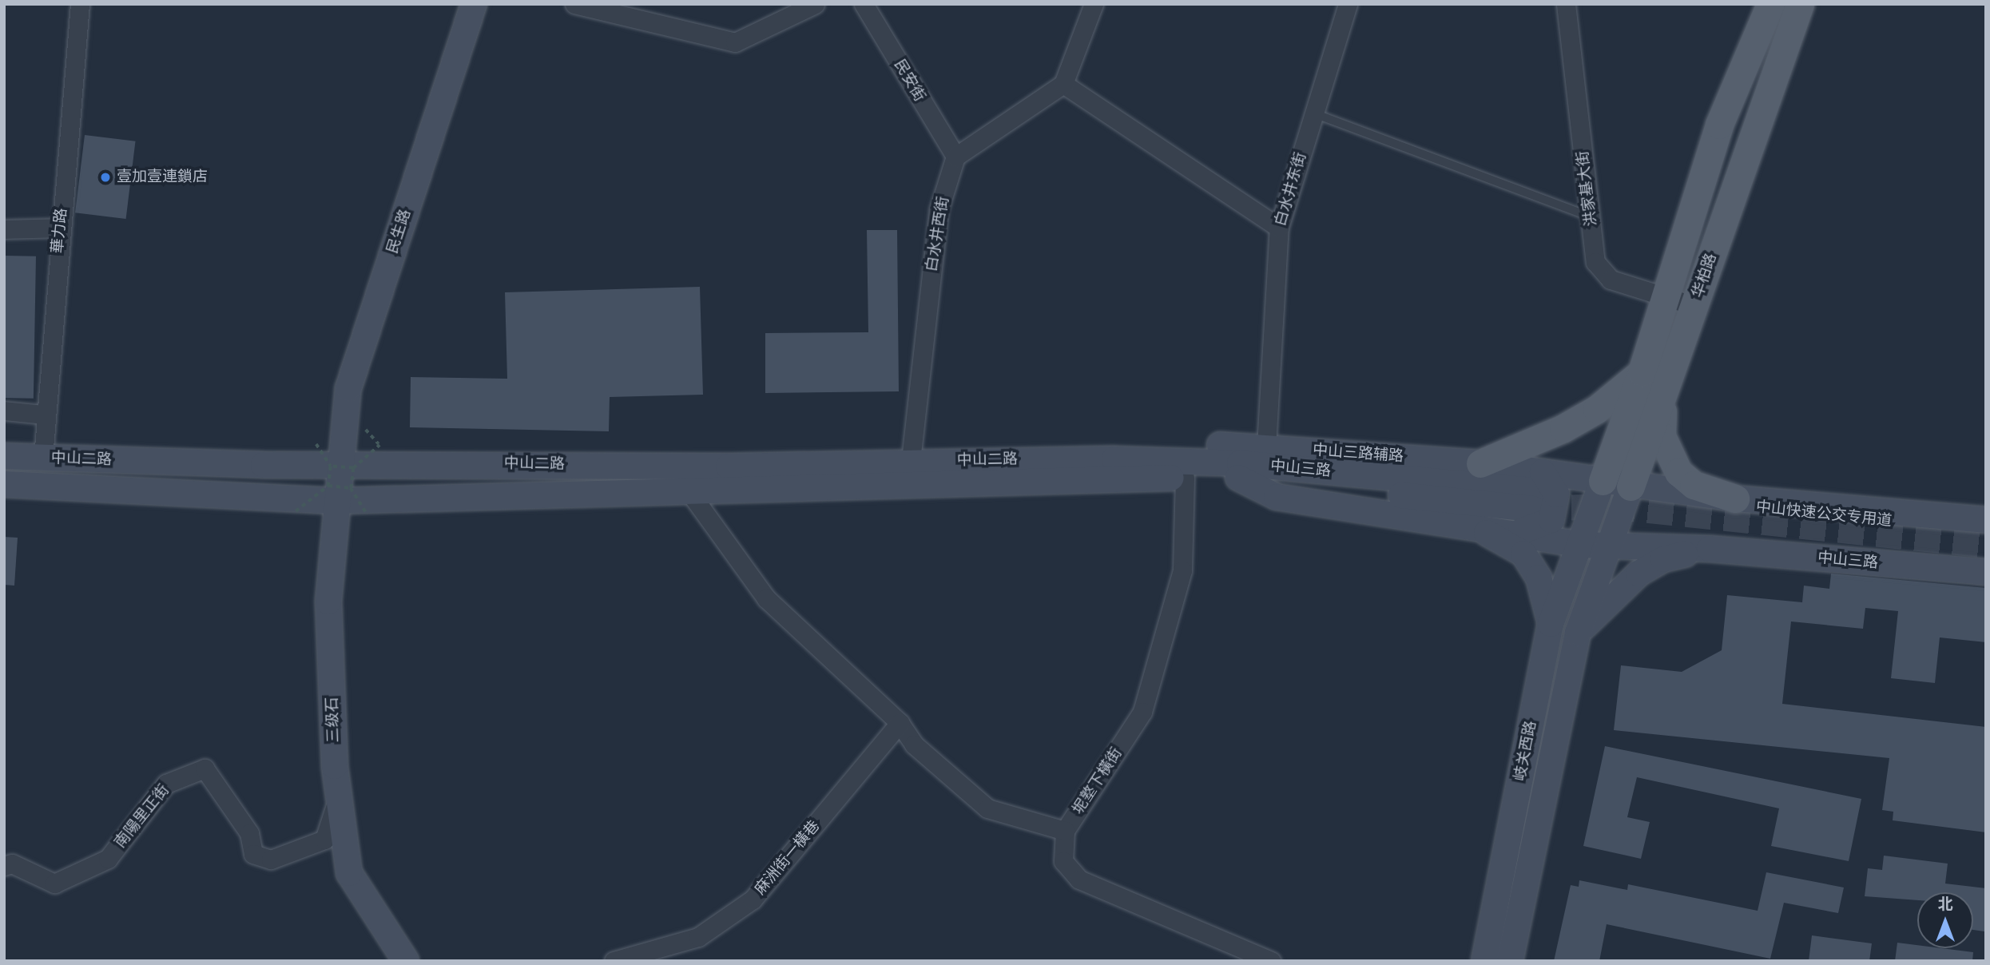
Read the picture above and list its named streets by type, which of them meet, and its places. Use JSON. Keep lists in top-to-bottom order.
{
  "streets": {
    "main road": [
      "民生路",
      "华柏路",
      "中山三路辅路",
      "中山二路",
      "中山三路",
      "三级石",
      "岐关西路"
    ],
    "street": [
      "民安街",
      "洪家基大街",
      "白水井东街",
      "華力路",
      "白水井西街",
      "坭墪下橫街",
      "南陽里正街",
      "麻洲街一橫巷"
    ],
    "lane": ["中山快速公交专用道"]
  },
  "crossings": [
    ["民安街", "白水井西街"],
    ["洪家基大街", "华柏路"],
    ["白水井东街", "中山三路辅路"],
    ["華力路", "中山二路"],
    ["民生路", "中山二路"],
    ["民生路", "三级石"],
    ["白水井西街", "中山二路"],
    ["华柏路", "中山三路辅路"],
    ["华柏路", "岐关西路"],
    ["中山三路辅路", "中山三路"],
    ["中山三路辅路", "中山快速公交专用道"],
    ["中山二路", "中山三路"],
    ["中山二路", "三级石"],
    ["中山三路", "坭墪下橫街"],
    ["三级石", "南陽里正街"]
  ],
  "places": ["壹加壹連鎖店"],
  "north": "top"
}
